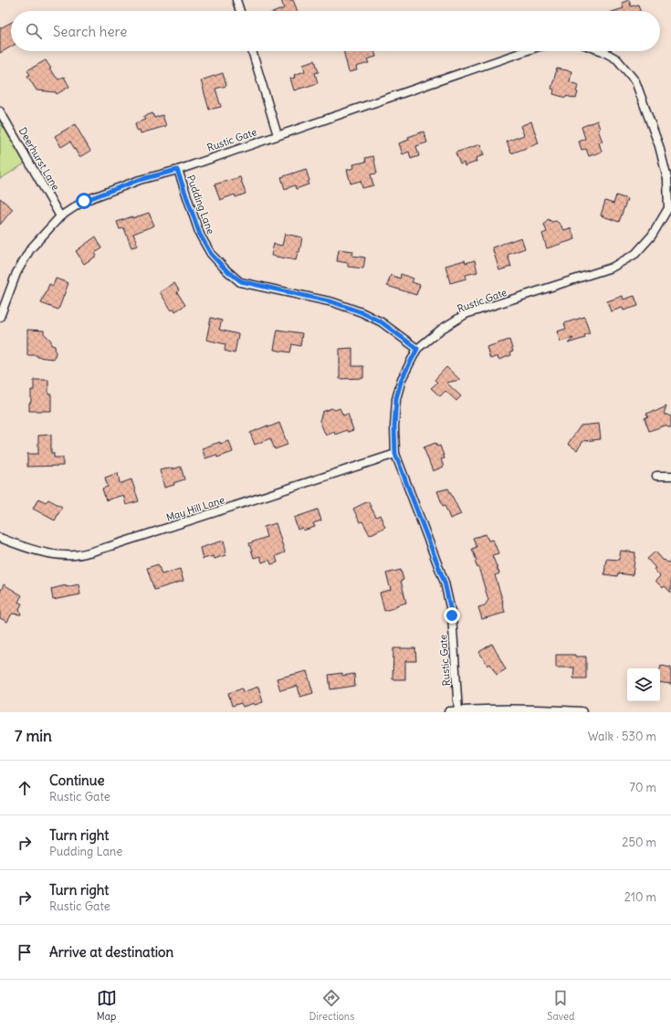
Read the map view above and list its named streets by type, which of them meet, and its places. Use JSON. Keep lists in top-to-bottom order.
{
  "streets": {
    "street": [
      "Rustic Gate",
      "Deerhurst Lane",
      "Pudding Lane",
      "May Hill Lane"
    ]
  },
  "crossings": [
    ["Rustic Gate", "Deerhurst Lane"],
    ["Rustic Gate", "Pudding Lane"],
    ["Rustic Gate", "May Hill Lane"]
  ],
  "page": {
    "search": "Search here",
    "heading": ["7 min", "Walk · 530 m"],
    "list": [
      ["Continue", "Rustic Gate", "70 m"],
      ["Turn right", "Pudding Lane", "250 m"],
      ["Turn right", "Rustic Gate", "210 m"],
      "Arrive at destination"
    ],
    "nav": ["Map", "Directions", "Saved"]
  }
}
